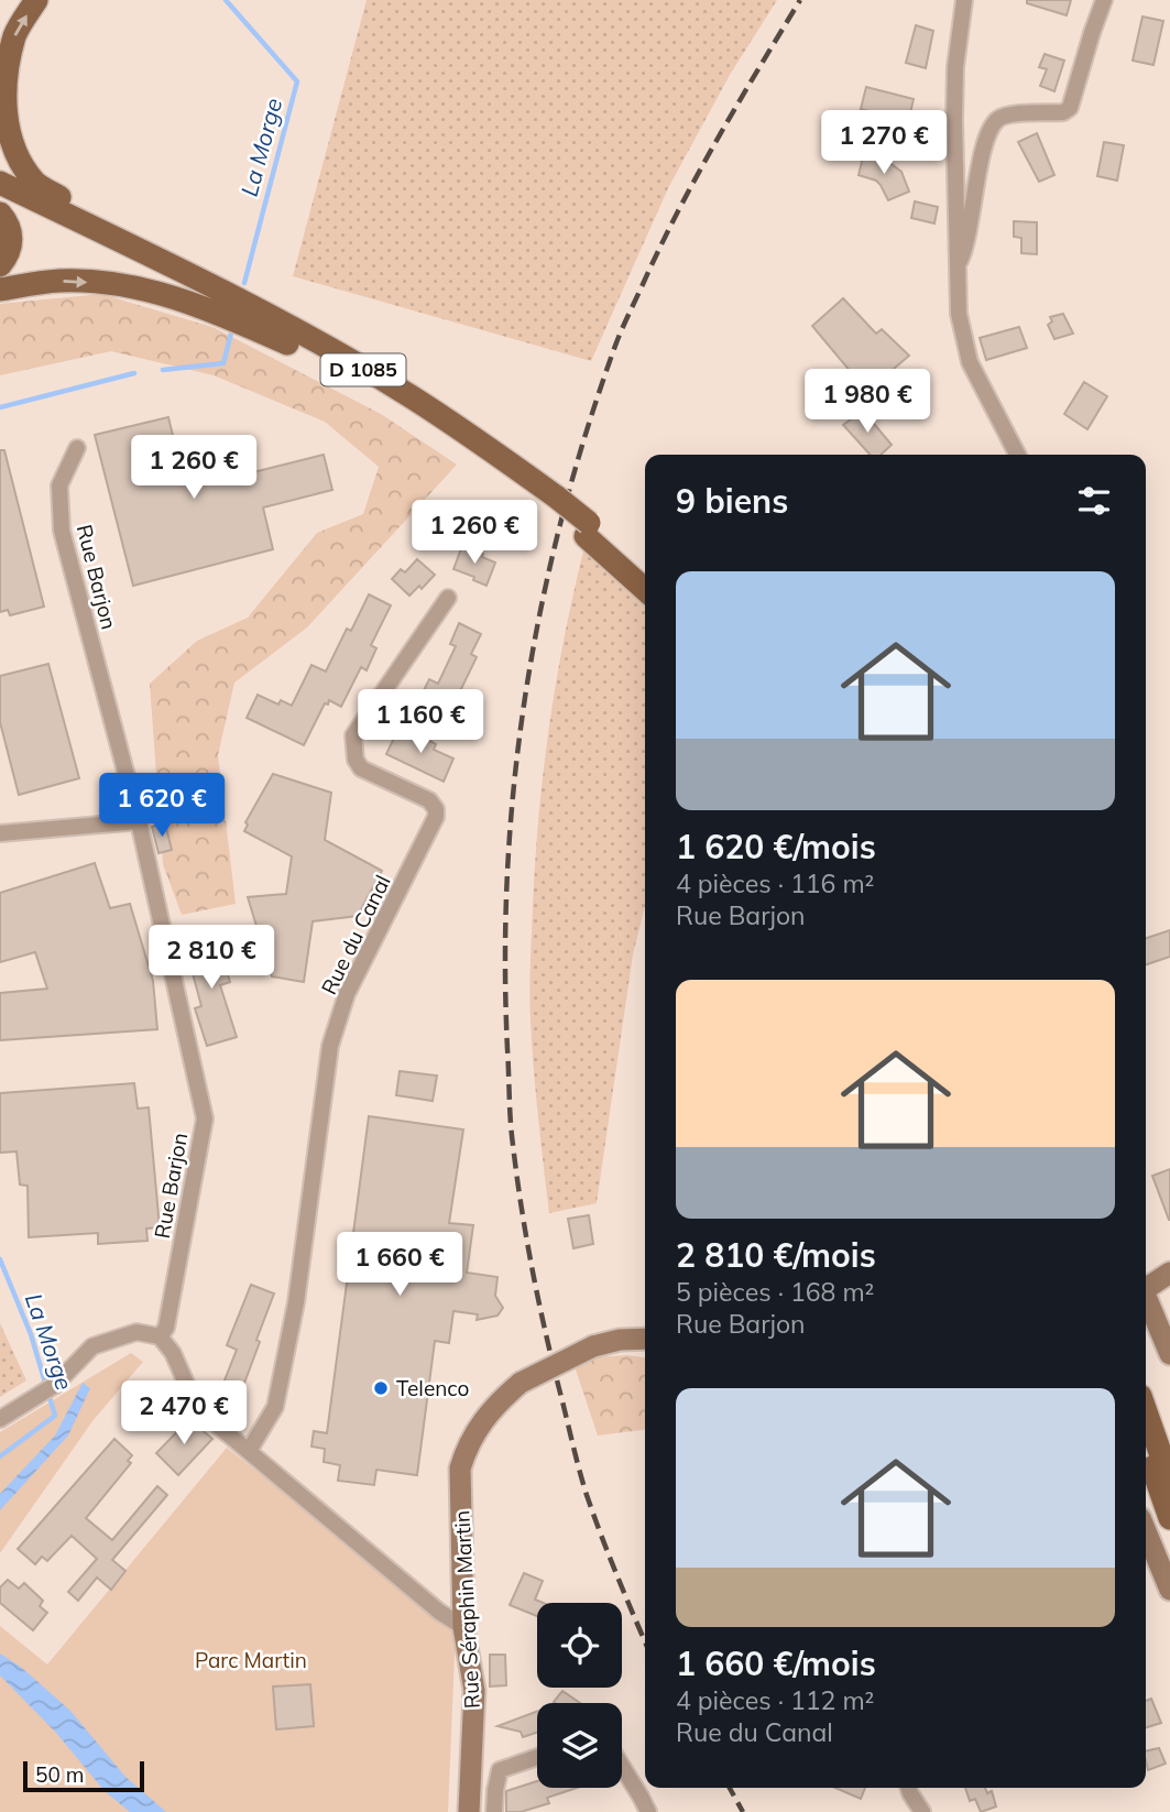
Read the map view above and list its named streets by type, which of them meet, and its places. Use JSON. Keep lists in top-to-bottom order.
{
  "streets": {
    "main road": ["D 1085"],
    "street": ["Rue Barjon", "Rue du Canal", "Rue Séraphin Martin"]
  },
  "water": ["La Morge"],
  "parks": ["Parc Martin"],
  "places": ["Telenco"],
  "scale_bar": "50 m",
  "page": {
    "price": [
      "1 270 €",
      "1 980 €",
      "1 260 €",
      "1 260 €",
      "1 160 €",
      "1 620 €",
      "2 810 €",
      "1 660 €",
      "2 470 €"
    ],
    "heading": "9 biens",
    "list": [
      {
        "name": "1 620 €/mois",
        "note": "4 pièces · 116 m² · Rue Barjon"
      },
      {
        "name": "2 810 €/mois",
        "note": "5 pièces · 168 m² · Rue Barjon"
      },
      {
        "name": "1 660 €/mois",
        "note": "4 pièces · 112 m² · Rue du Canal"
      }
    ],
    "scale": "50 m"
  }
}
